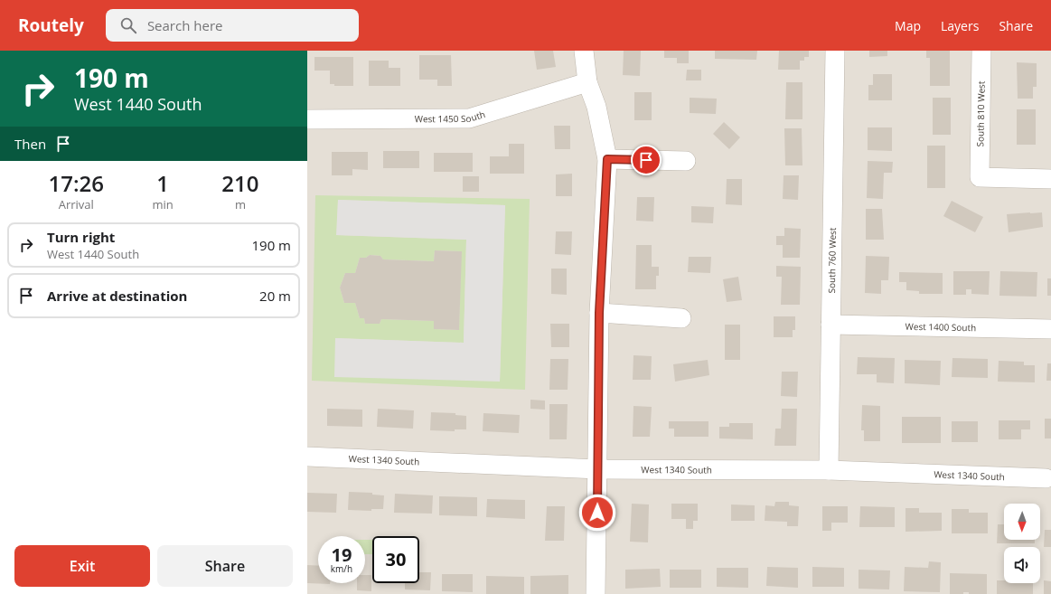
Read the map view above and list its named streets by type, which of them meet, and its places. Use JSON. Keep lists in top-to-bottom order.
{
  "streets": {
    "street": [
      "South 810 West",
      "West 1450 South",
      "South 760 West",
      "West 1400 South",
      "West 1340 South"
    ]
  },
  "crossings": [
    ["South 760 West", "West 1400 South"],
    ["South 760 West", "West 1340 South"]
  ],
  "north": "bottom",
  "page": {
    "header": "Routely",
    "search": "Search here",
    "nav": ["Map", "Layers", "Share"],
    "turn": ["190 m", "West 1440 South"],
    "then": "Then",
    "eta": [
      "17:26",
      "Arrival",
      "1",
      "min",
      "210",
      "m"
    ],
    "list": [
      {
        "name": "Turn right",
        "note": "West 1440 South",
        "value": "190 m"
      },
      {
        "name": "Arrive at destination",
        "value": "20 m"
      }
    ],
    "speed": "19 km/h",
    "limit": "30",
    "buttons": ["Exit", "Share"]
  }
}
